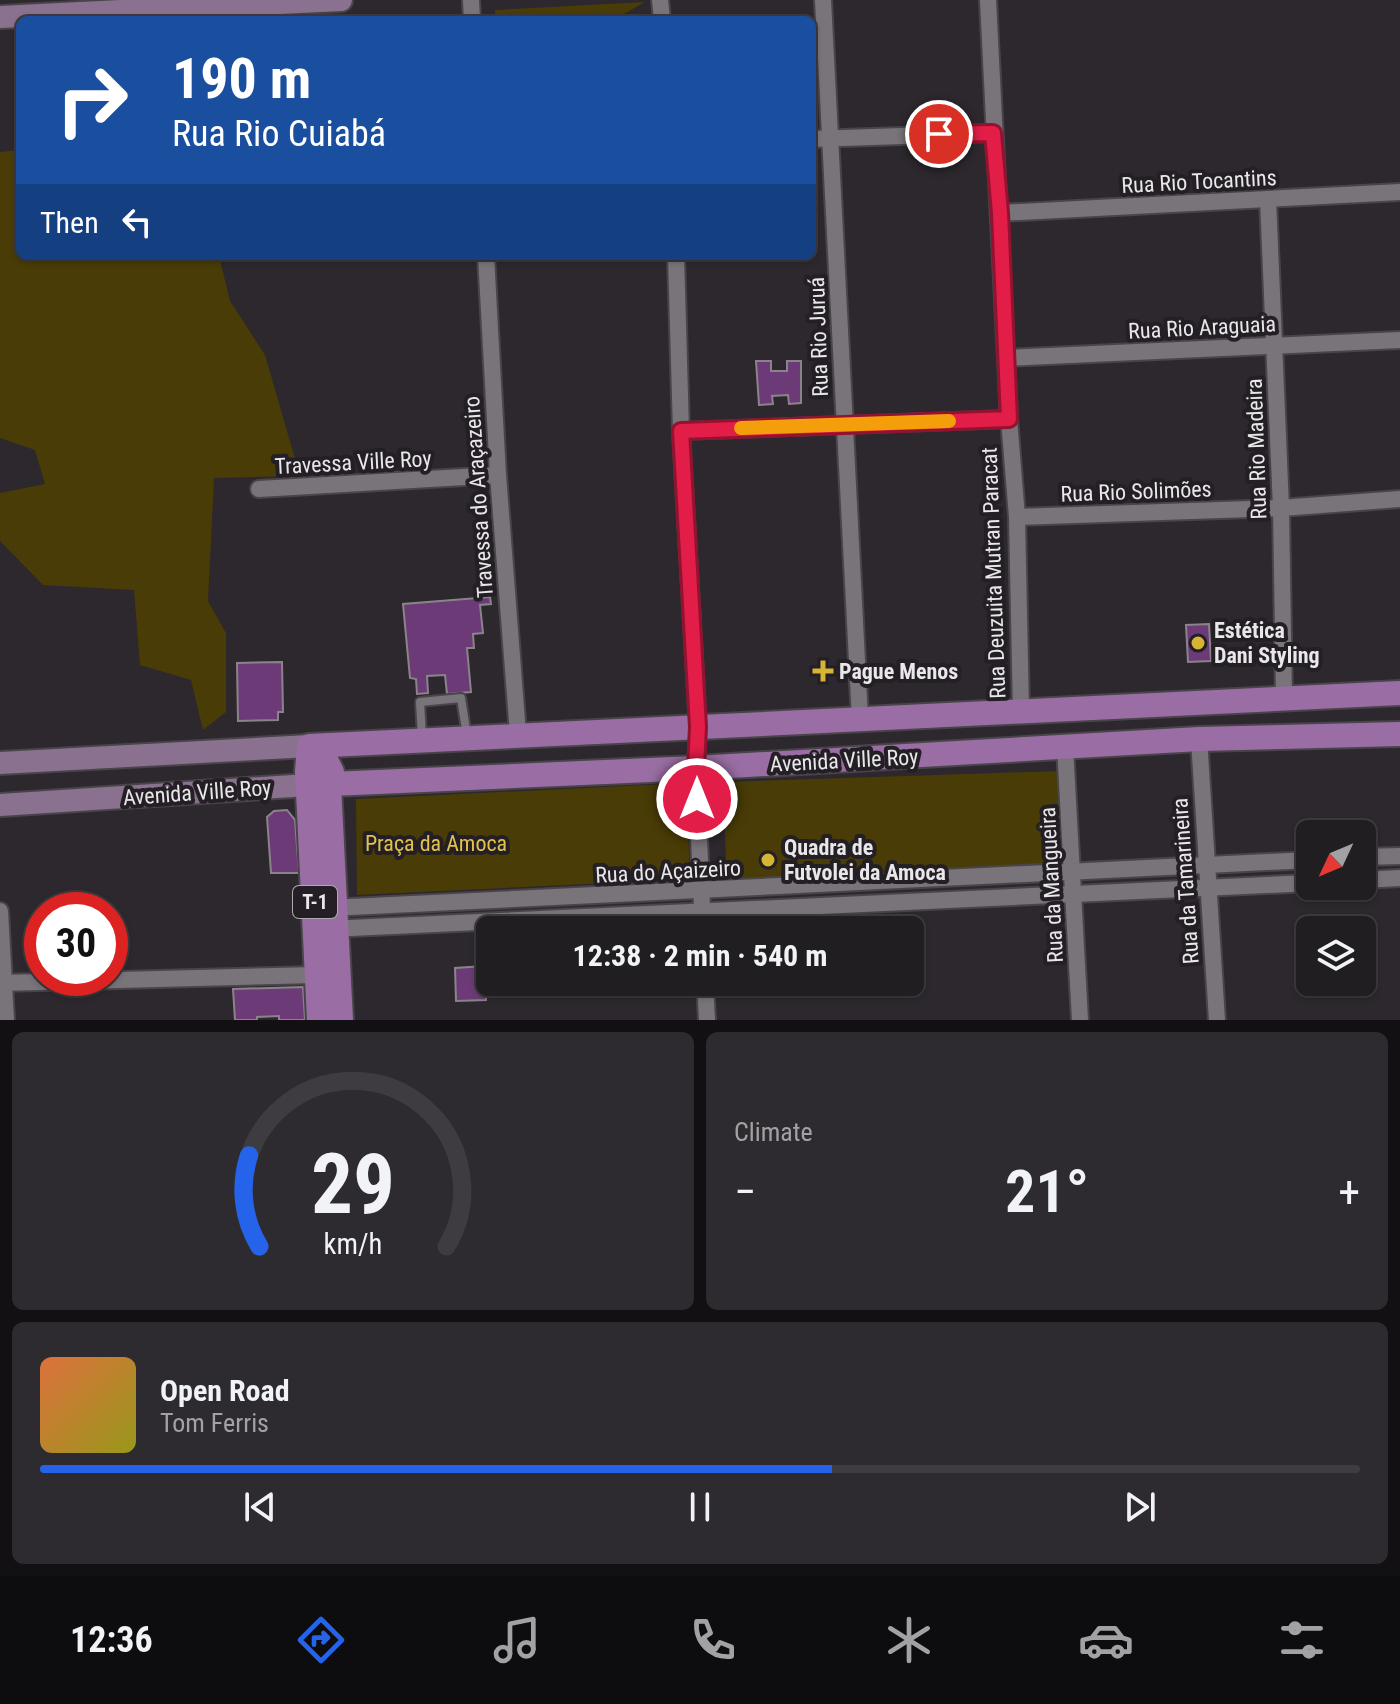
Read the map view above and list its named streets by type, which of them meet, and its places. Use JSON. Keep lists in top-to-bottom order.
{
  "streets": {
    "main road": ["Avenida Ville Roy", "T-1"],
    "street": [
      "Rua Rio Tocantins",
      "Rua Rio Araguaia",
      "Rua Rio Juruá",
      "Rua Rio Madeira",
      "Travessa Ville Roy",
      "Rua Rio Solimões",
      "Travessa do Araçazeiro",
      "Rua Deuzuita Mutran Paracat",
      "Rua do Açaizeiro",
      "Rua da Tamarineira",
      "Rua da Mangueira"
    ]
  },
  "crossings": [
    ["Rua Rio Tocantins", "Rua Rio Madeira"],
    ["Rua Rio Tocantins", "Rua Deuzuita Mutran Paracat"],
    ["Rua Rio Araguaia", "Rua Rio Madeira"],
    ["Rua Rio Araguaia", "Rua Deuzuita Mutran Paracat"],
    ["Rua Rio Juruá", "Avenida Ville Roy"],
    ["Rua Rio Madeira", "Rua Rio Solimões"],
    ["Rua Rio Madeira", "Avenida Ville Roy"],
    ["Travessa Ville Roy", "Travessa do Araçazeiro"],
    ["Rua Rio Solimões", "Rua Deuzuita Mutran Paracat"],
    ["Travessa do Araçazeiro", "Avenida Ville Roy"],
    ["Rua Deuzuita Mutran Paracat", "Avenida Ville Roy"],
    ["Avenida Ville Roy", "Rua da Tamarineira"],
    ["Avenida Ville Roy", "Rua da Mangueira"],
    ["Avenida Ville Roy", "T-1"],
    ["Rua do Açaizeiro", "Rua da Tamarineira"],
    ["Rua do Açaizeiro", "Rua da Mangueira"],
    ["Rua do Açaizeiro", "T-1"]
  ],
  "parks": ["Praça da Amoca"],
  "places": {
    "other": ["Estética Dani Styling", "Quadra de Futvolei da Amoca"],
    "health": ["Pague Menos"]
  },
  "north": "bottom left",
  "page": {
    "turn": ["190 m", "Rua Rio Cuiabá"],
    "then": "Then",
    "limit": "30",
    "trip": "12:38 · 2 min · 540 m",
    "tile": "Climate",
    "heat": ["−", "21°", "+"],
    "song": ["Open Road", "Tom Ferris"],
    "tabs": "12:36",
    "gauge": ["29", "km/h"]
  }
}
